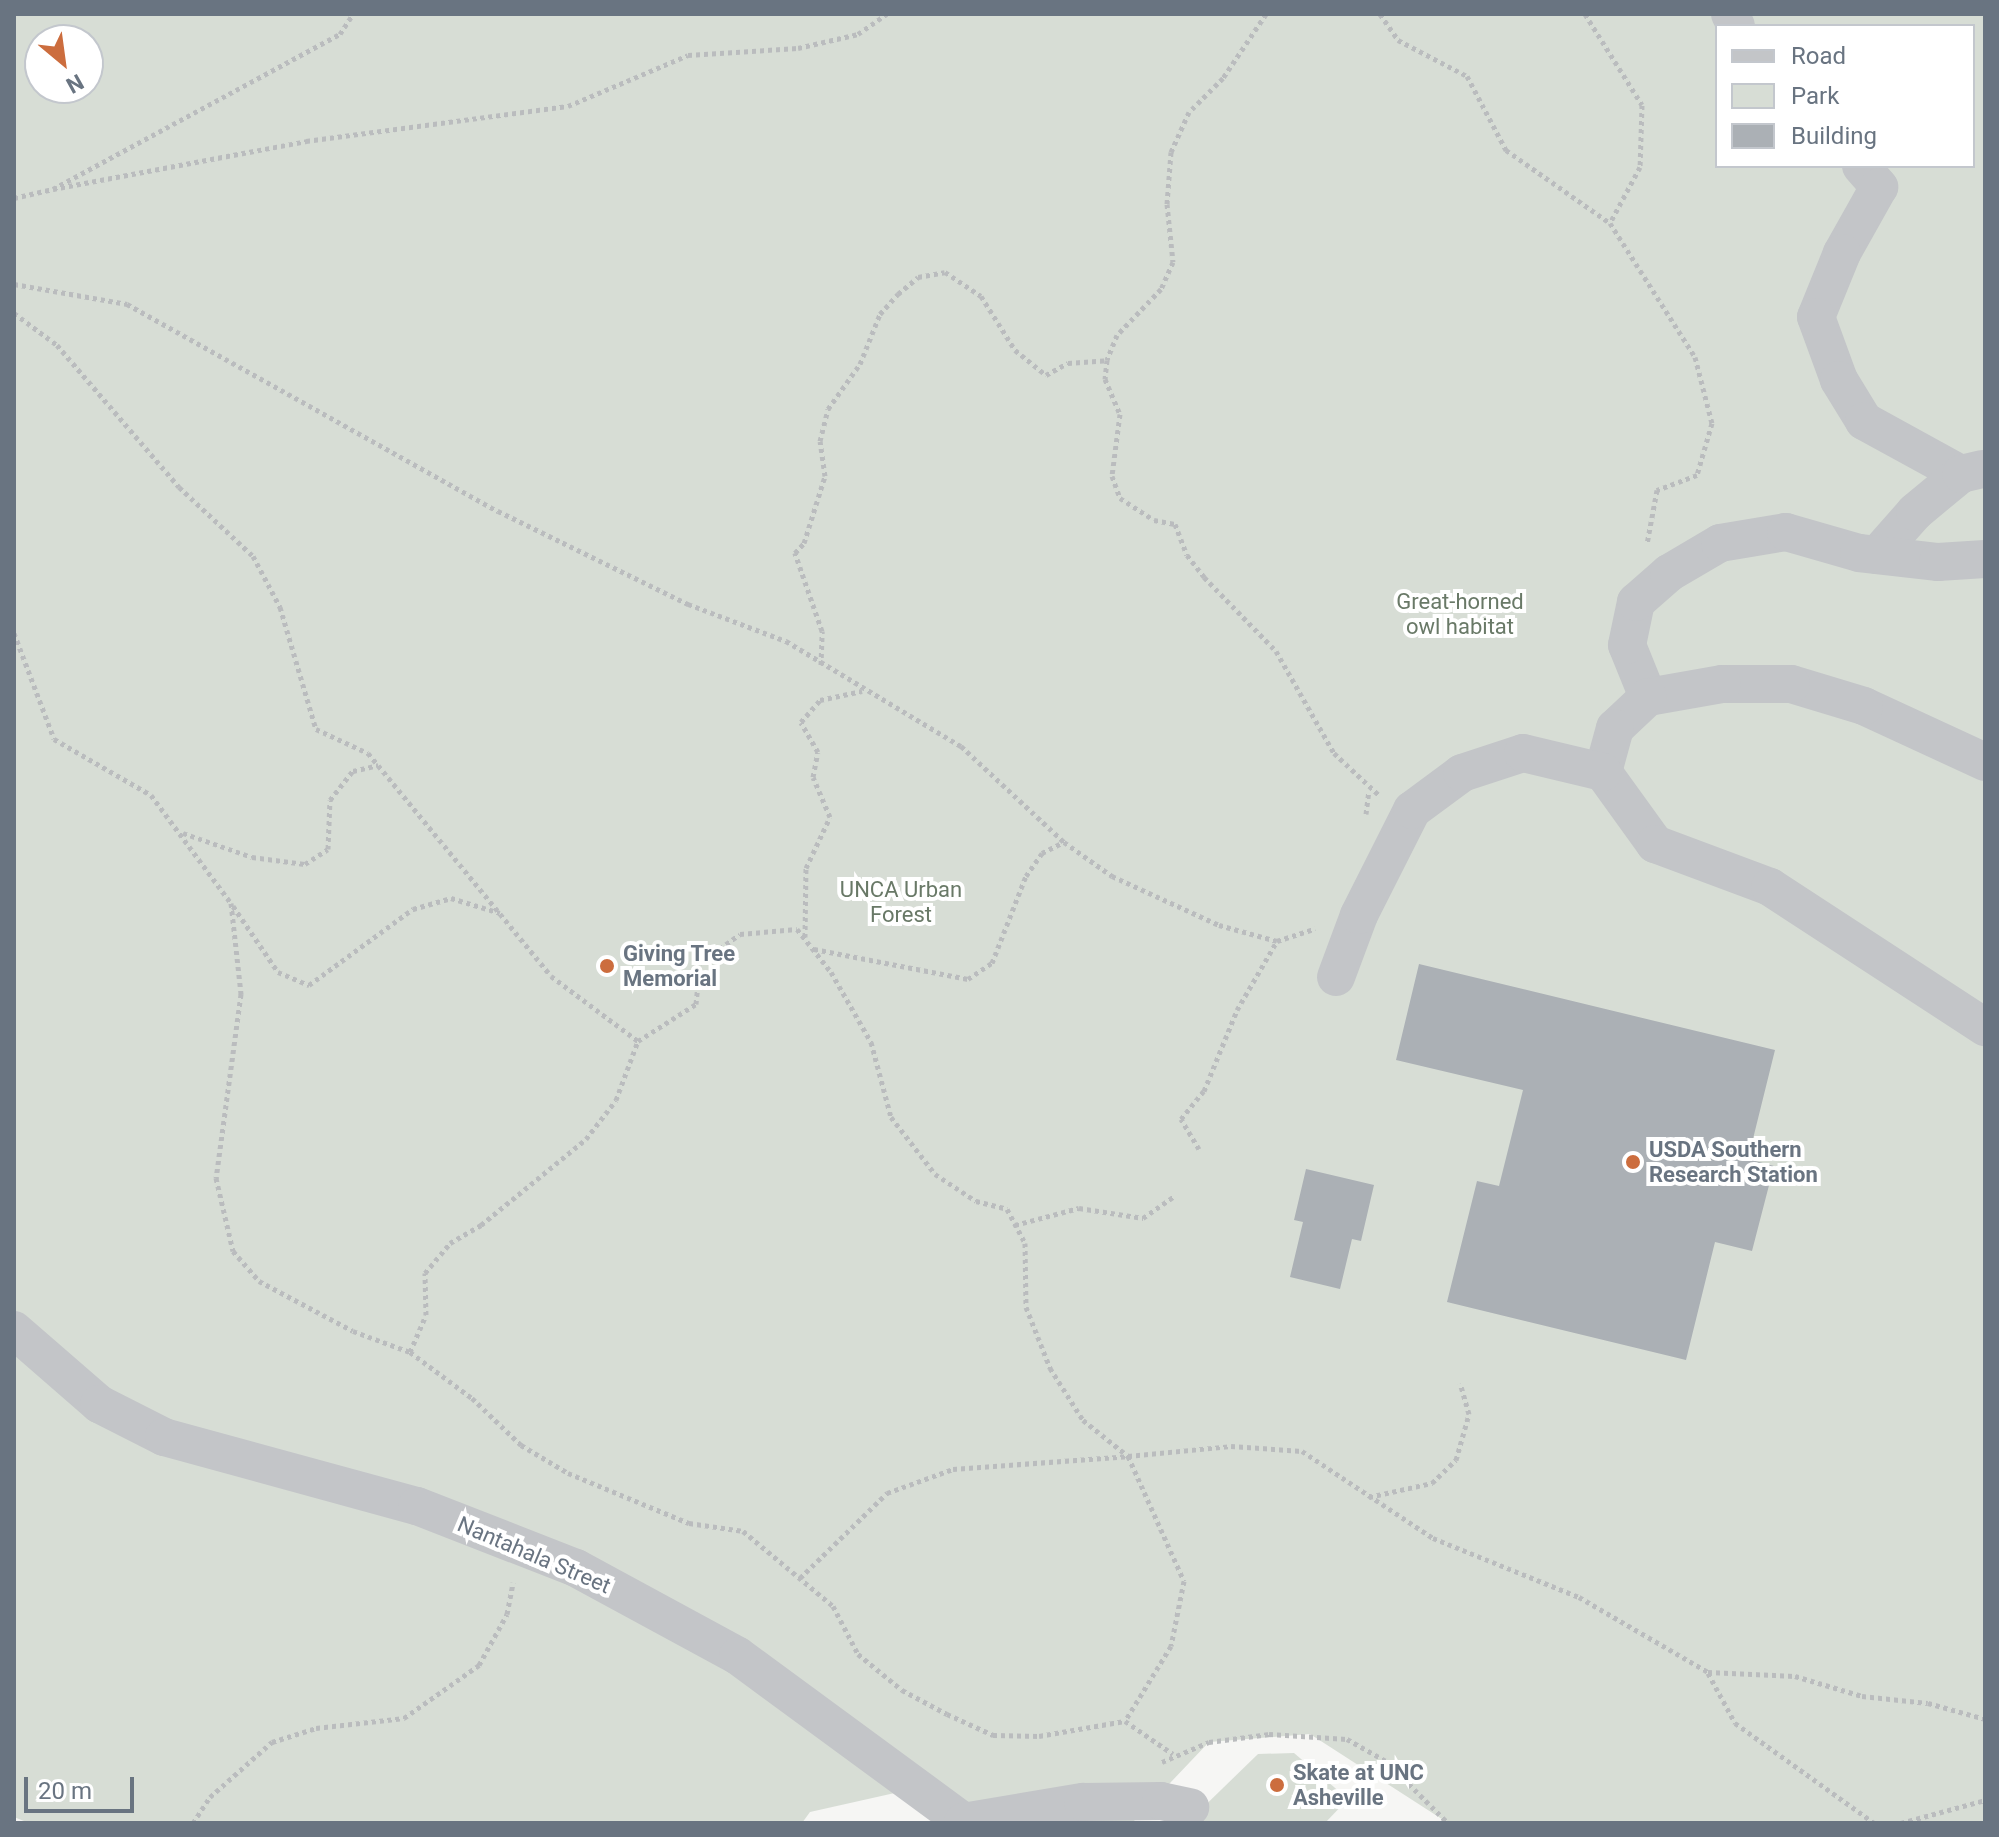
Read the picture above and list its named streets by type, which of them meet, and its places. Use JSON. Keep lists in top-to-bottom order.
{
  "streets": {
    "street": ["Nantahala Street"]
  },
  "parks": ["Great-horned owl habitat", "UNCA Urban Forest"],
  "places": ["Giving Tree Memorial", "USDA Southern Research Station", "Skate at UNC Asheville"],
  "legend": ["Road", "Park", "Building"],
  "scale_bar": "20 m",
  "north": "bottom right"
}
